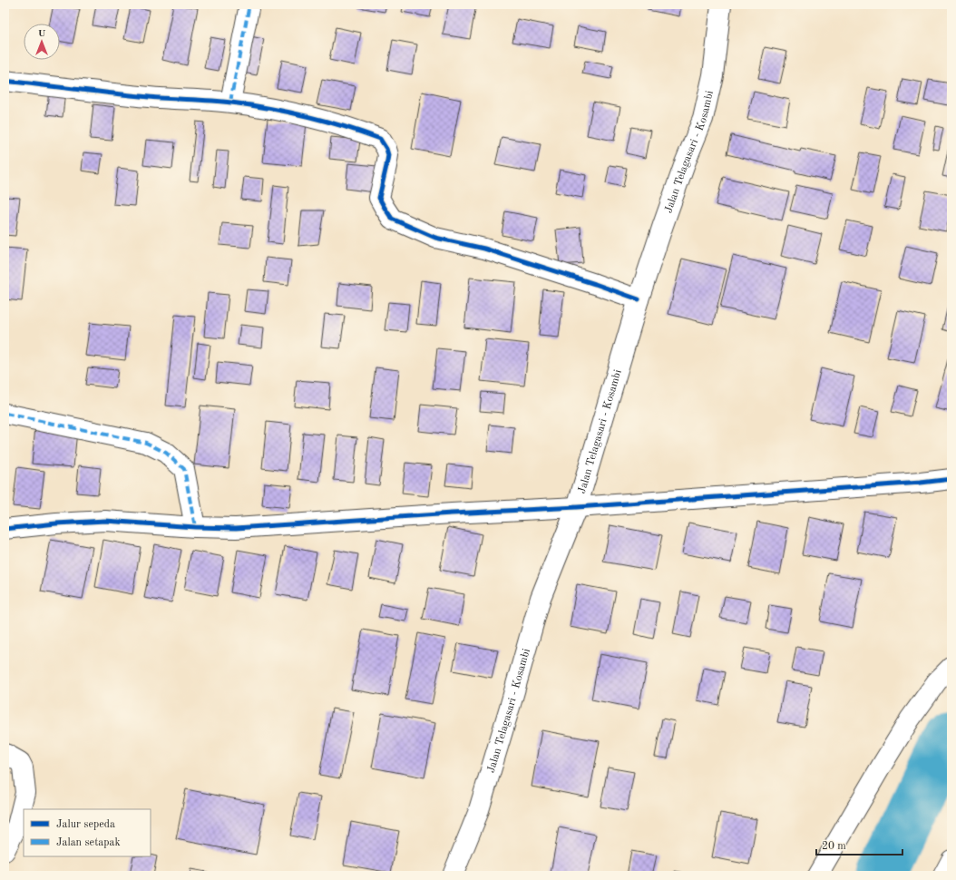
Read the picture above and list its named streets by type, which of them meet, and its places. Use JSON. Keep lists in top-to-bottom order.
{
  "streets": {
    "street": ["Jalan Telagasari - Kosambi"]
  },
  "legend": ["Jalur sepeda", "Jalan setapak"],
  "scale_bar": "20 m",
  "north": "top"
}
